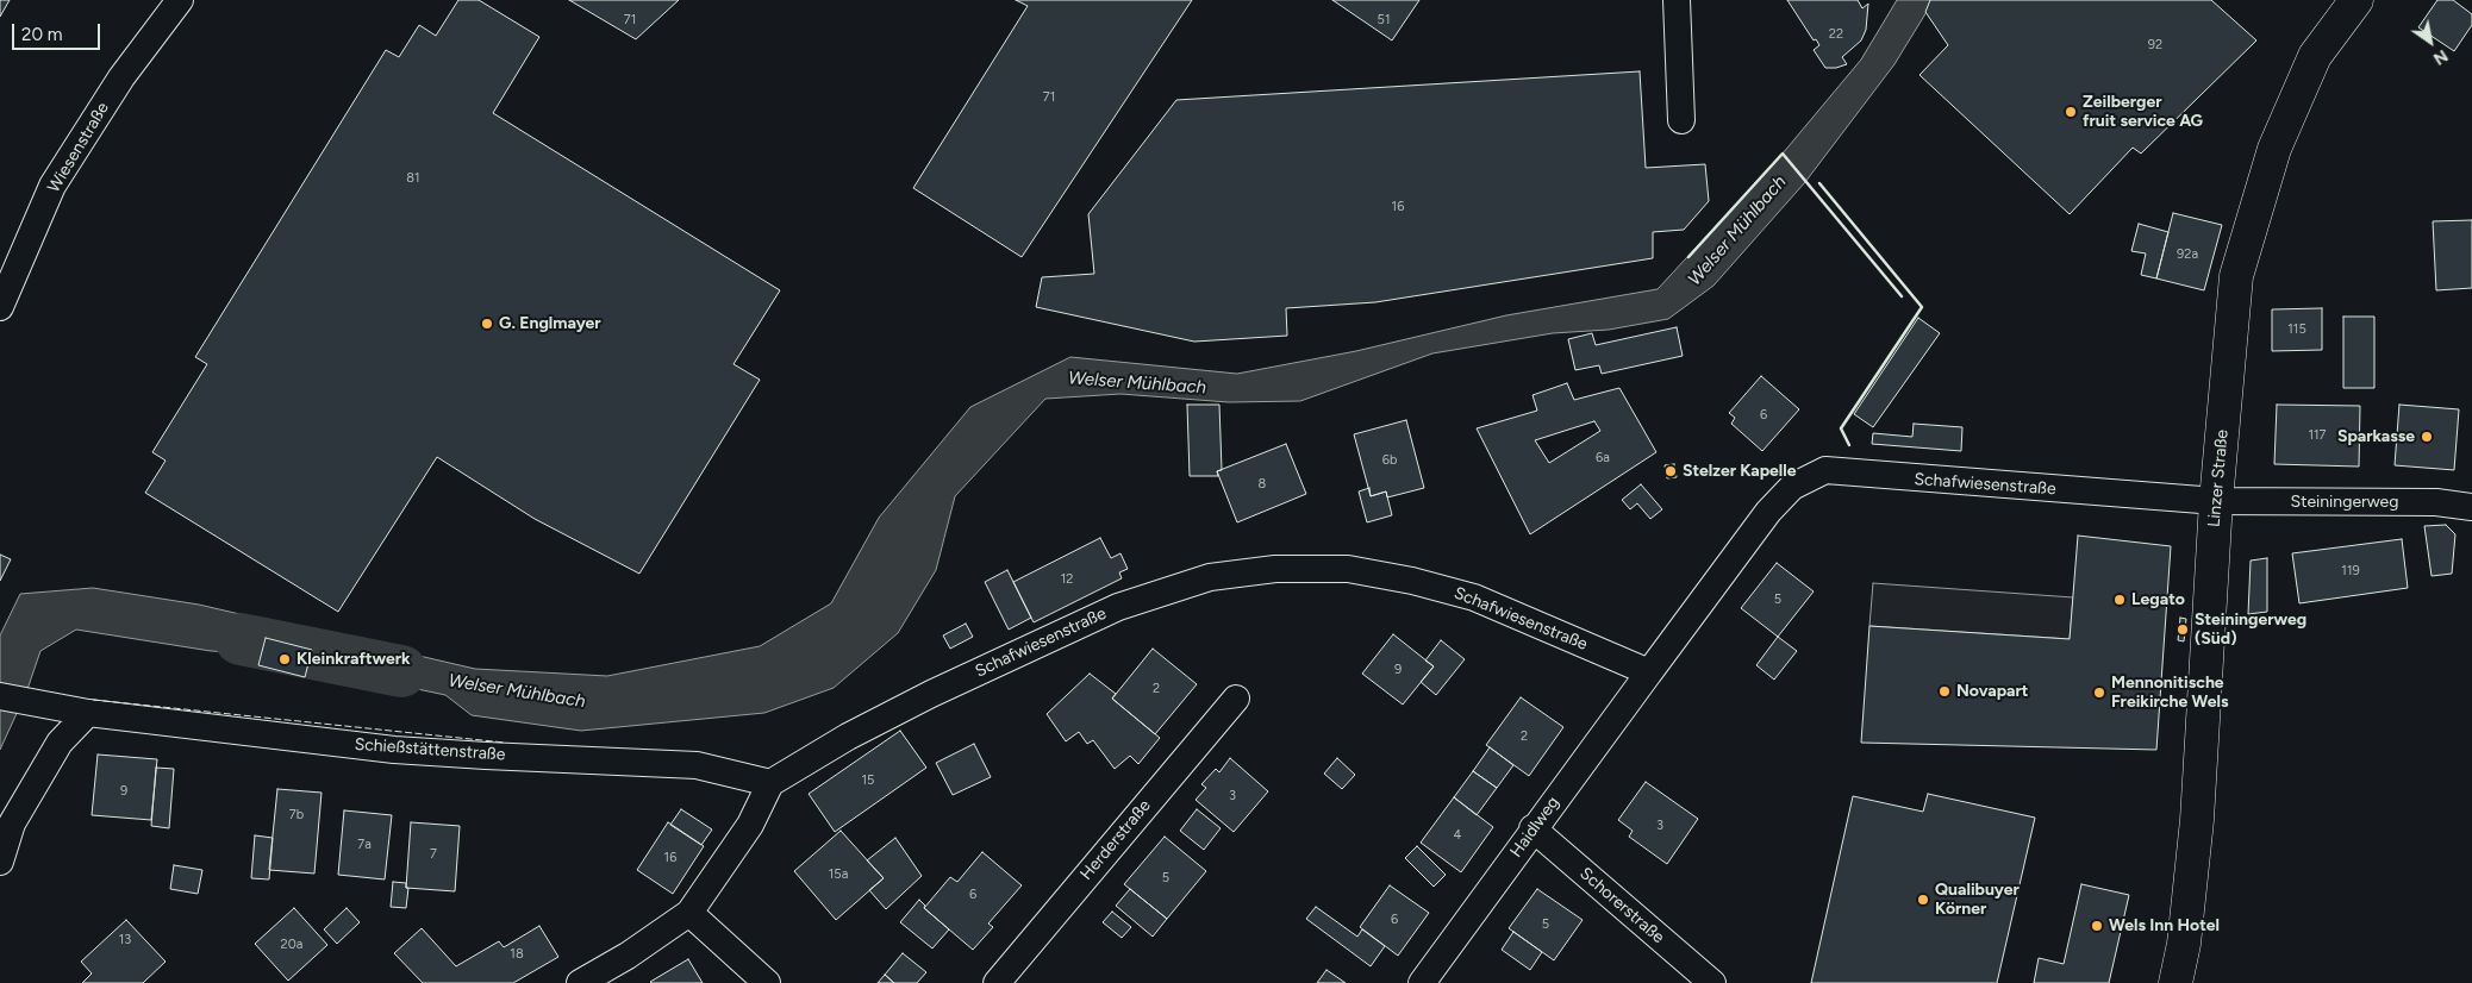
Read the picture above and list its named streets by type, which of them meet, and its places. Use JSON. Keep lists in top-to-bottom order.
{
  "streets": {
    "main road": ["Linzer Straße"],
    "street": [
      "Wiesenstraße",
      "Schafwiesenstraße",
      "Steiningerweg",
      "Schießstättenstraße",
      "Haidlweg",
      "Herderstraße",
      "Schorerstraße"
    ]
  },
  "crossings": [
    ["Linzer Straße", "Schafwiesenstraße"],
    ["Linzer Straße", "Steiningerweg"],
    ["Schafwiesenstraße", "Steiningerweg"],
    ["Schafwiesenstraße", "Schießstättenstraße"],
    ["Schafwiesenstraße", "Haidlweg"],
    ["Haidlweg", "Schorerstraße"]
  ],
  "water": ["Welser Mühlbach"],
  "places": [
    "Zeilberger fruit service AG",
    "G. Englmayer",
    "Sparkasse",
    "Stelzer Kapelle",
    "Legato",
    "Steiningerweg (Süd)",
    "Kleinkraftwerk",
    "Novapart",
    "Mennonitische Freikirche Wels",
    "Qualibuyer Körner",
    "Wels Inn Hotel"
  ],
  "house_numbers": [
    "71",
    "51",
    "22",
    "92",
    "71",
    "81",
    "16",
    "92a",
    "115",
    "6",
    "117",
    "6a",
    "6b",
    "8",
    "119",
    "12",
    "5",
    "9",
    "2",
    "2",
    "15",
    "9",
    "3",
    "7b",
    "3",
    "4",
    "7a",
    "7",
    "16",
    "15a",
    "5",
    "6",
    "6",
    "5",
    "13",
    "20a",
    "18"
  ],
  "scale_bar": "20 m",
  "north": "bottom right"
}
